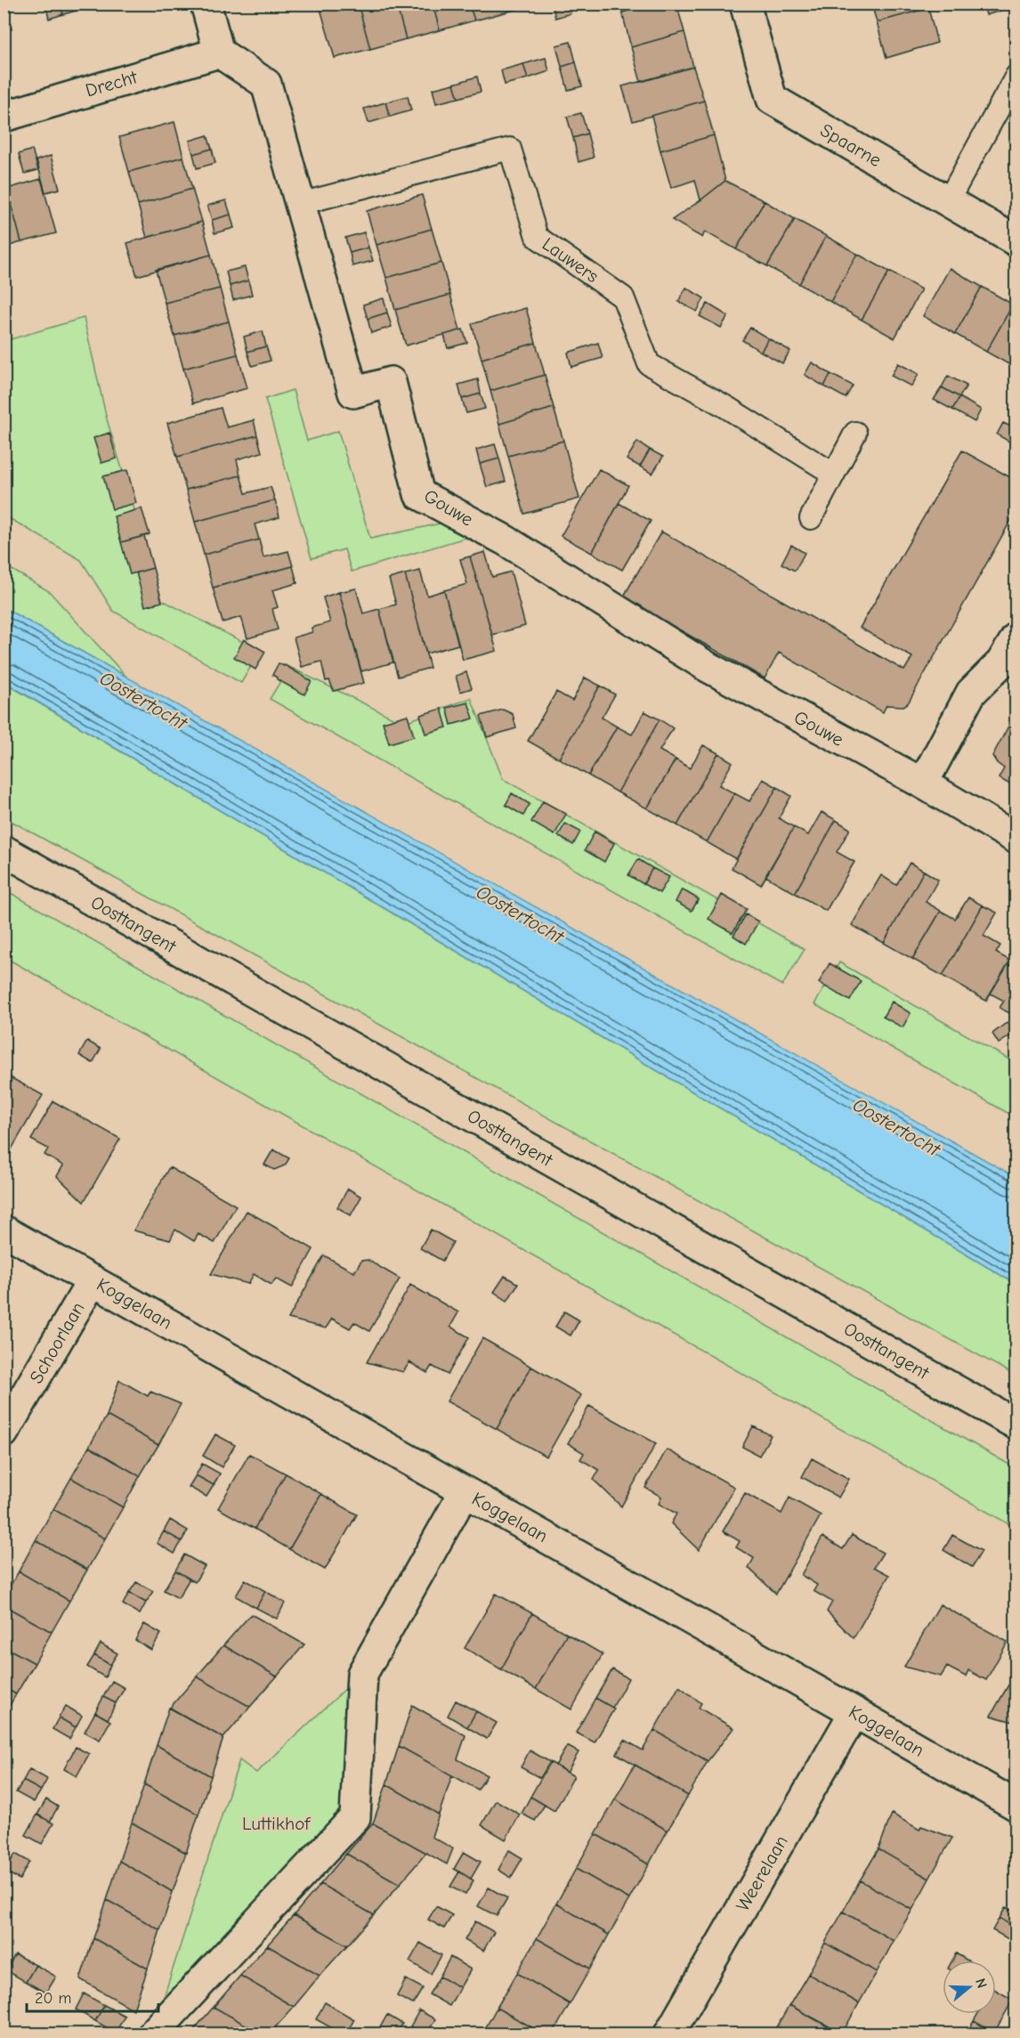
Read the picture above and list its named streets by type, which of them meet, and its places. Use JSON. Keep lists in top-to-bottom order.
{
  "streets": {
    "street": [
      "Drecht",
      "Spaarne",
      "Gouwe",
      "Oosttangent",
      "Koggelaan",
      "Schoorlaan",
      "Weerelaan"
    ],
    "lane": ["Lauwers"]
  },
  "crossings": [
    ["Drecht", "Gouwe"],
    ["Lauwers", "Gouwe"],
    ["Koggelaan", "Schoorlaan"],
    ["Koggelaan", "Weerelaan"]
  ],
  "water": ["Oostertocht"],
  "parks": ["Luttikhof"],
  "scale_bar": "20 m",
  "north": "right"
}
